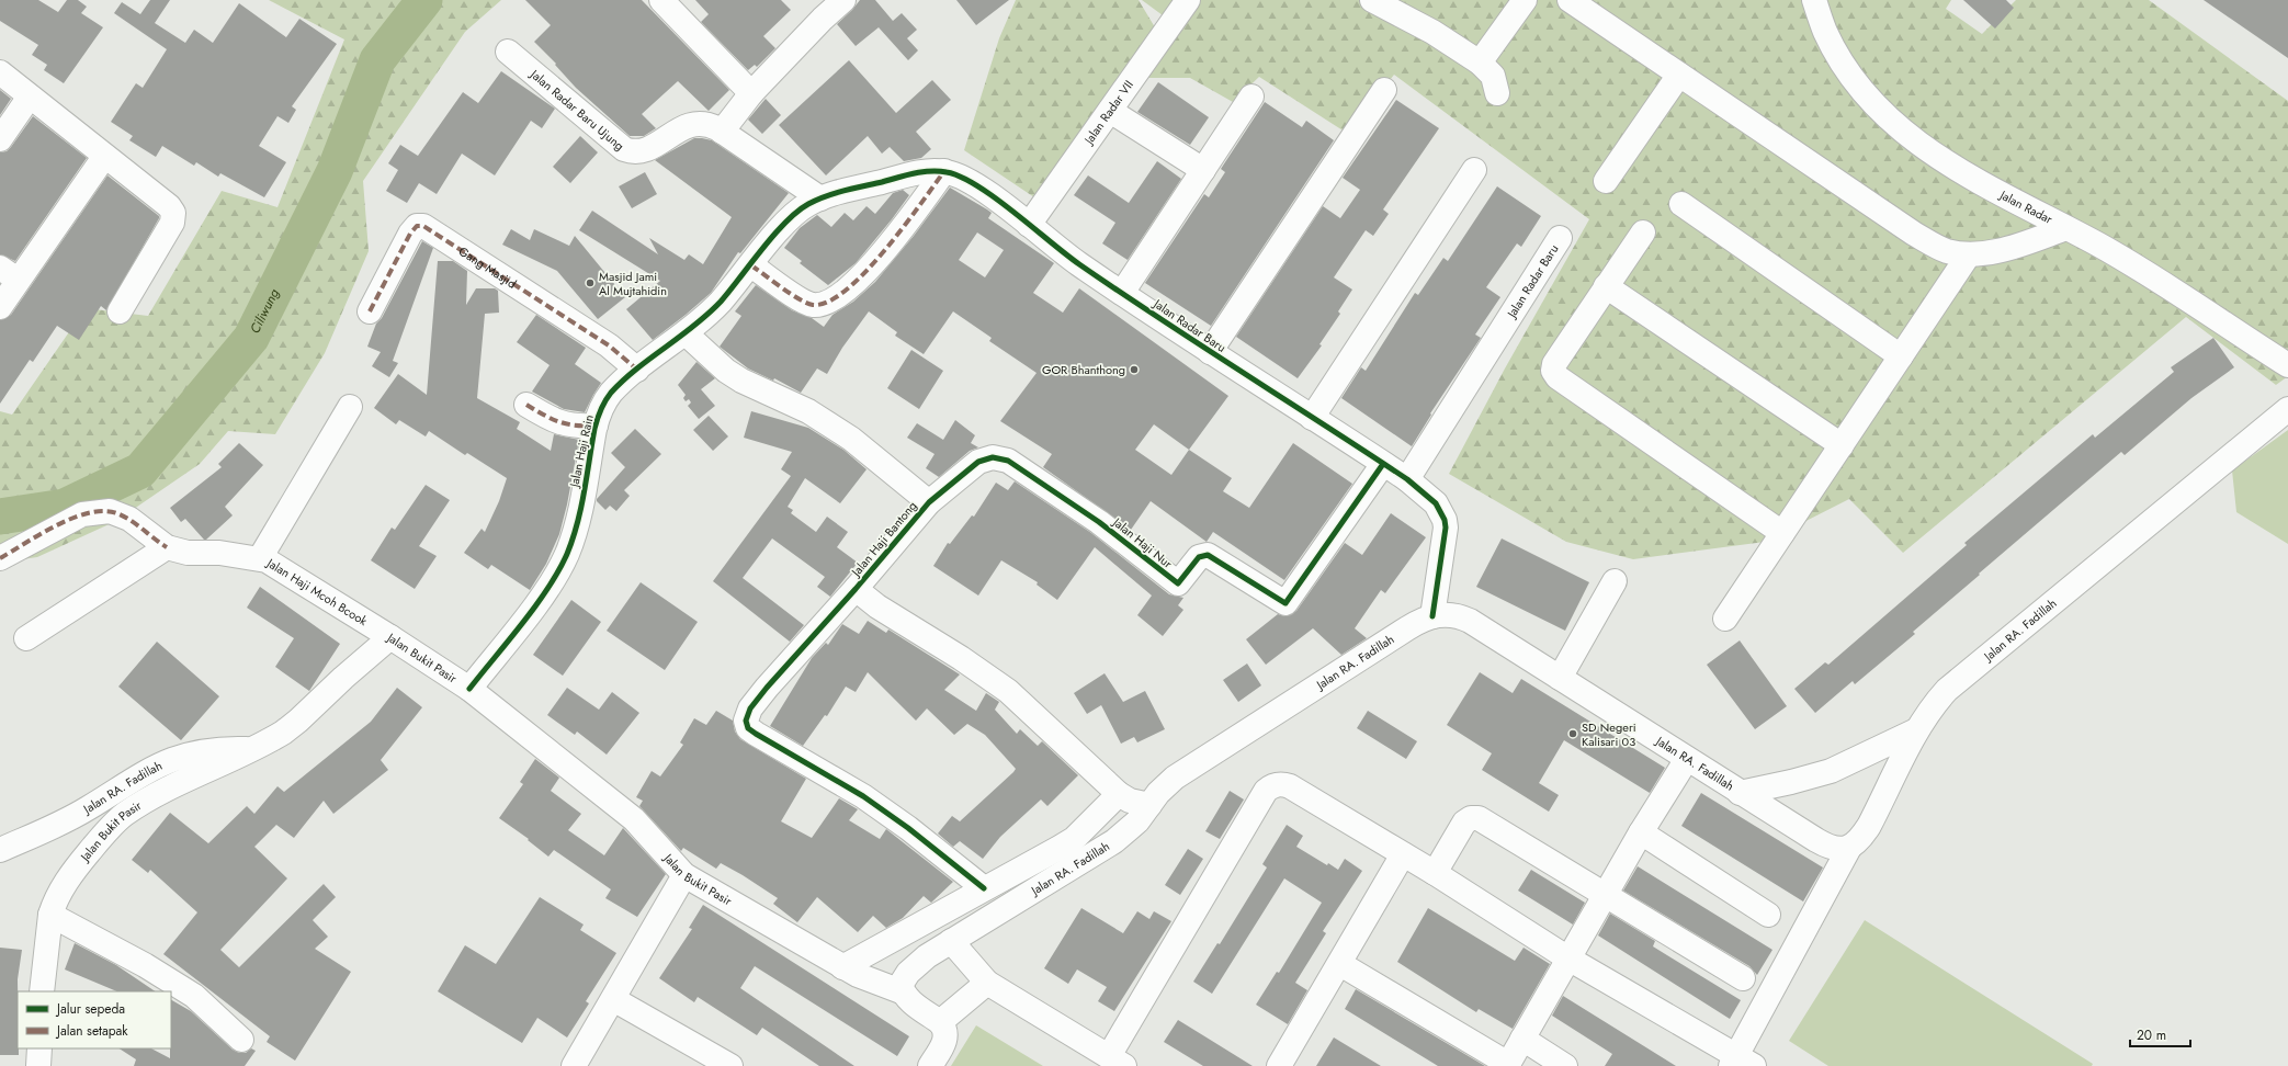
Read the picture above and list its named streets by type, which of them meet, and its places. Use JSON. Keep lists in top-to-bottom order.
{
  "streets": {
    "street": [
      "Jalan Radar Baru Ujung",
      "Jalan Radar VII",
      "Jalan Radar",
      "Gang Masjid",
      "Jalan Radar Baru",
      "Jalan Haji Rain",
      "Jalan Haji Bantong",
      "Jalan Haji Nur",
      "Jalan Haji Mcoh Bcook",
      "Jalan RA. Fadillah",
      "Jalan Bukit Pasir"
    ]
  },
  "crossings": [
    ["Jalan Radar Baru Ujung", "Jalan Radar Baru"],
    ["Jalan Radar Baru Ujung", "Jalan Haji Rain"],
    ["Jalan Radar VII", "Jalan Radar Baru"],
    ["Gang Masjid", "Jalan Haji Rain"],
    ["Jalan Radar Baru", "Jalan Haji Rain"],
    ["Jalan Radar Baru", "Jalan Haji Nur"],
    ["Jalan Radar Baru", "Jalan RA. Fadillah"],
    ["Jalan Haji Rain", "Jalan Haji Bantong"],
    ["Jalan Haji Rain", "Jalan Bukit Pasir"],
    ["Jalan Haji Bantong", "Jalan Haji Nur"],
    ["Jalan Haji Bantong", "Jalan RA. Fadillah"],
    ["Jalan Haji Mcoh Bcook", "Jalan Bukit Pasir"],
    ["Jalan RA. Fadillah", "Jalan Bukit Pasir"]
  ],
  "water": ["Ciliwung"],
  "places": ["Masjid Jami Al Mujtahidin", "GOR Bhanthong", "SD Negeri Kalisari 03"],
  "legend": ["Jalur sepeda", "Jalan setapak"],
  "scale_bar": "20 m"
}
